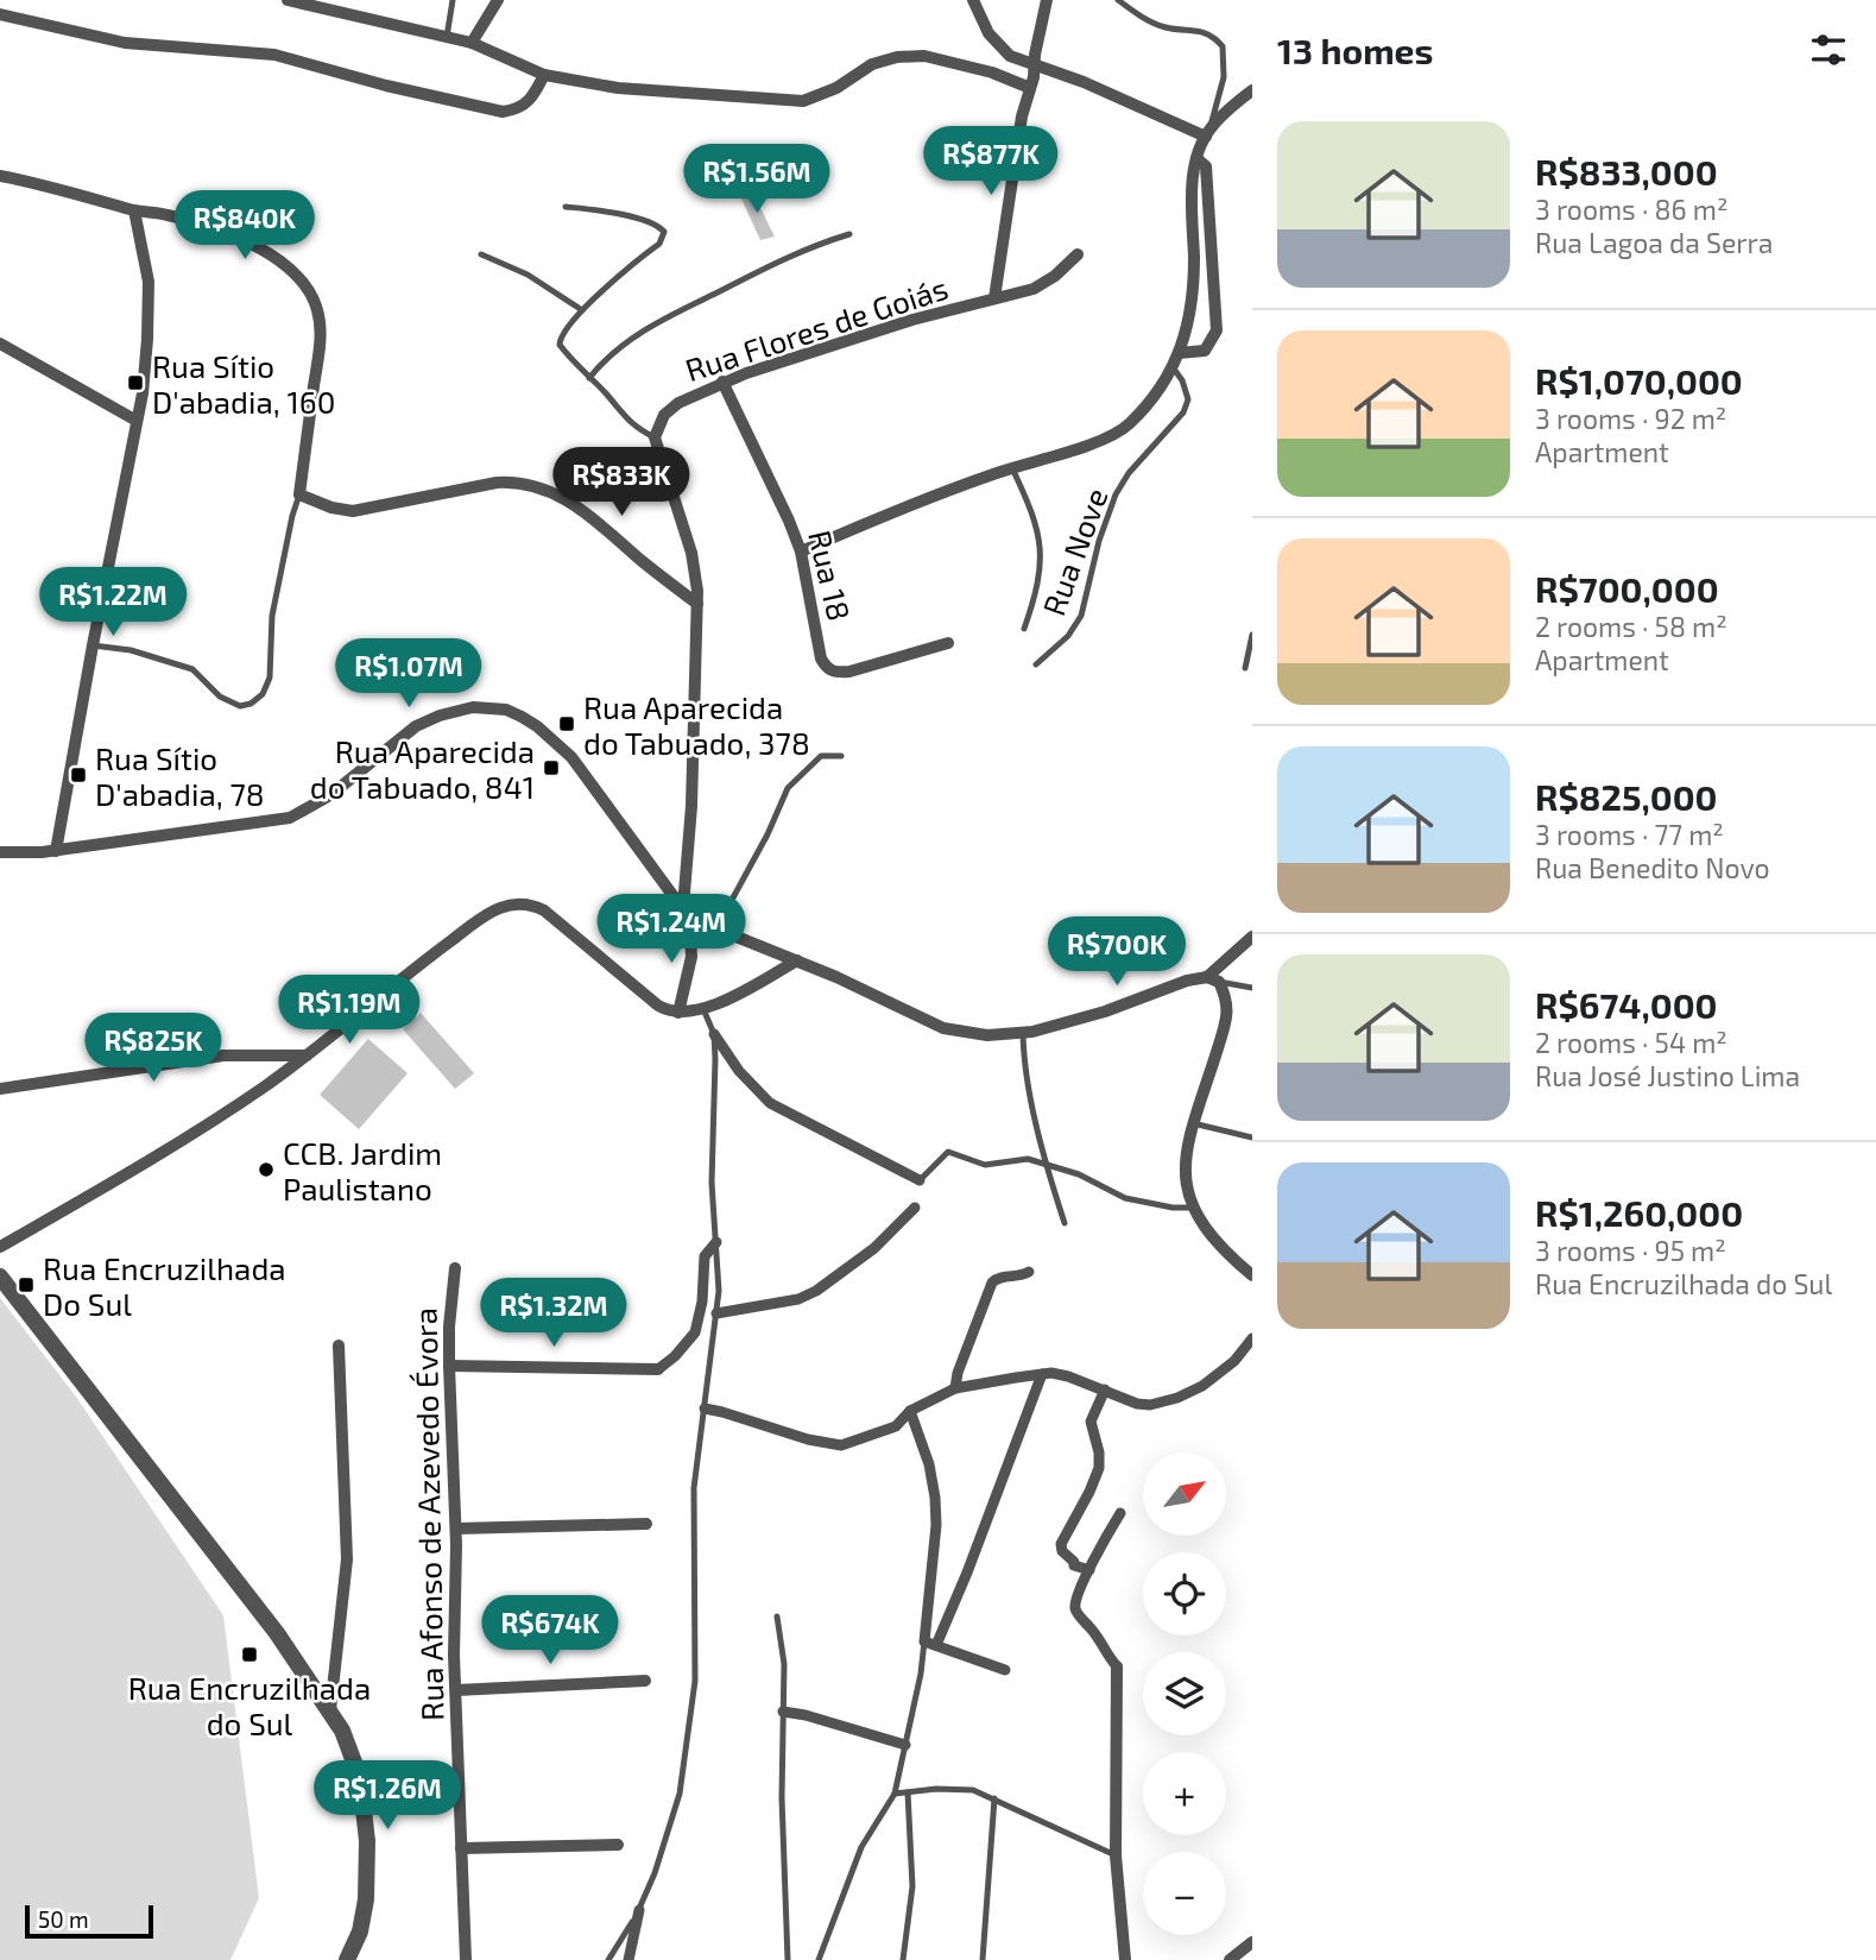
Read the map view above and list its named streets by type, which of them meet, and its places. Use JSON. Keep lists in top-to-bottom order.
{
  "streets": {
    "street": ["Rua Flores de Goiás", "Rua 18", "Rua Afonso de Azevedo Évora"],
    "lane": ["Rua Nove"]
  },
  "crossings": [
    ["Rua Flores de Goiás", "Rua 18"]
  ],
  "places": {
    "transit": [
      "Rua Sítio D'abadia, 160",
      "Rua Aparecida do Tabuado, 378",
      "Rua Aparecida do Tabuado, 841",
      "Rua Sítio D'abadia, 78",
      "Rua Encruzilhada Do Sul",
      "Rua Encruzilhada do Sul"
    ],
    "other": ["CCB. Jardim Paulistano"]
  },
  "scale_bar": "50 m",
  "north": "top right",
  "page": {
    "heading": "13 homes",
    "list": [
      {
        "name": "R$833,000",
        "note": "3 rooms · 86 m² · Rua Lagoa da Serra"
      },
      {
        "name": "R$1,070,000",
        "note": "3 rooms · 92 m² · Apartment"
      },
      {
        "name": "R$700,000",
        "note": "2 rooms · 58 m² · Apartment"
      },
      {
        "name": "R$825,000",
        "note": "3 rooms · 77 m² · Rua Benedito Novo"
      },
      {
        "name": "R$674,000",
        "note": "2 rooms · 54 m² · Rua José Justino Lima"
      },
      {
        "name": "R$1,260,000",
        "note": "3 rooms · 95 m² · Rua Encruzilhada do Sul"
      }
    ],
    "price": [
      "R$877K",
      "R$1.56M",
      "R$840K",
      "R$833K",
      "R$1.22M",
      "R$1.07M",
      "R$1.24M",
      "R$700K",
      "R$1.19M",
      "R$825K",
      "R$1.32M",
      "R$674K",
      "R$1.26M"
    ],
    "map_buttons": ["+", "−"],
    "scale": "50 m"
  }
}
